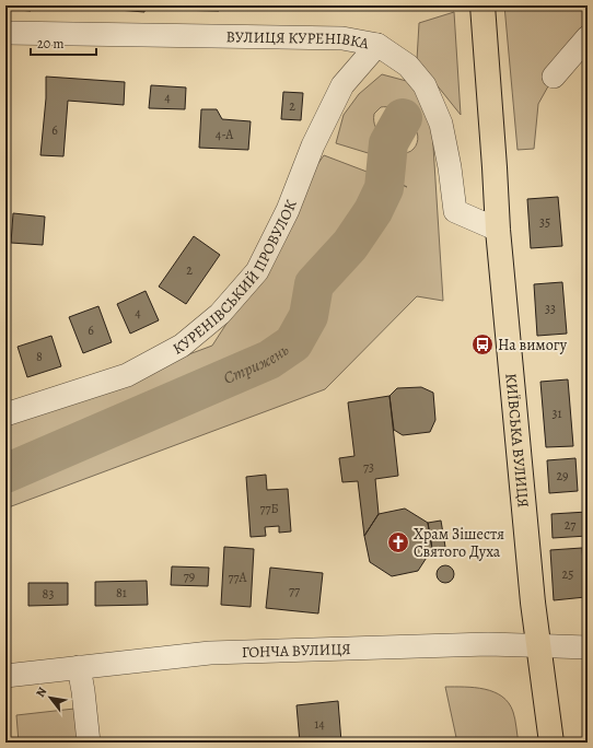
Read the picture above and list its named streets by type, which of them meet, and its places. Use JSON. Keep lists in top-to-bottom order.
{
  "streets": {
    "main road": ["КИЇВСЬКА ВУЛИЦЯ"],
    "street": ["ВУЛИЦЯ КУРЕНІВКА", "КУРЕНІВСЬКИЙ ПРОВУЛОК", "ГОНЧА ВУЛИЦЯ"]
  },
  "crossings": [
    ["ВУЛИЦЯ КУРЕНІВКА", "КУРЕНІВСЬКИЙ ПРОВУЛОК"],
    ["ВУЛИЦЯ КУРЕНІВКА", "КИЇВСЬКА ВУЛИЦЯ"],
    ["КИЇВСЬКА ВУЛИЦЯ", "ГОНЧА ВУЛИЦЯ"]
  ],
  "water": ["Стрижень"],
  "places": {
    "bus stop": ["На вимогу"],
    "church": ["Храм Зішестя Святого Духа"]
  },
  "house_numbers": [
    "4",
    "2",
    "6",
    "4-А",
    "35",
    "2",
    "33",
    "4",
    "6",
    "8",
    "31",
    "73",
    "29",
    "77Б",
    "27",
    "25",
    "79",
    "77А",
    "77",
    "81",
    "83",
    "14"
  ],
  "scale_bar": "20 m",
  "north": "top left"
}
